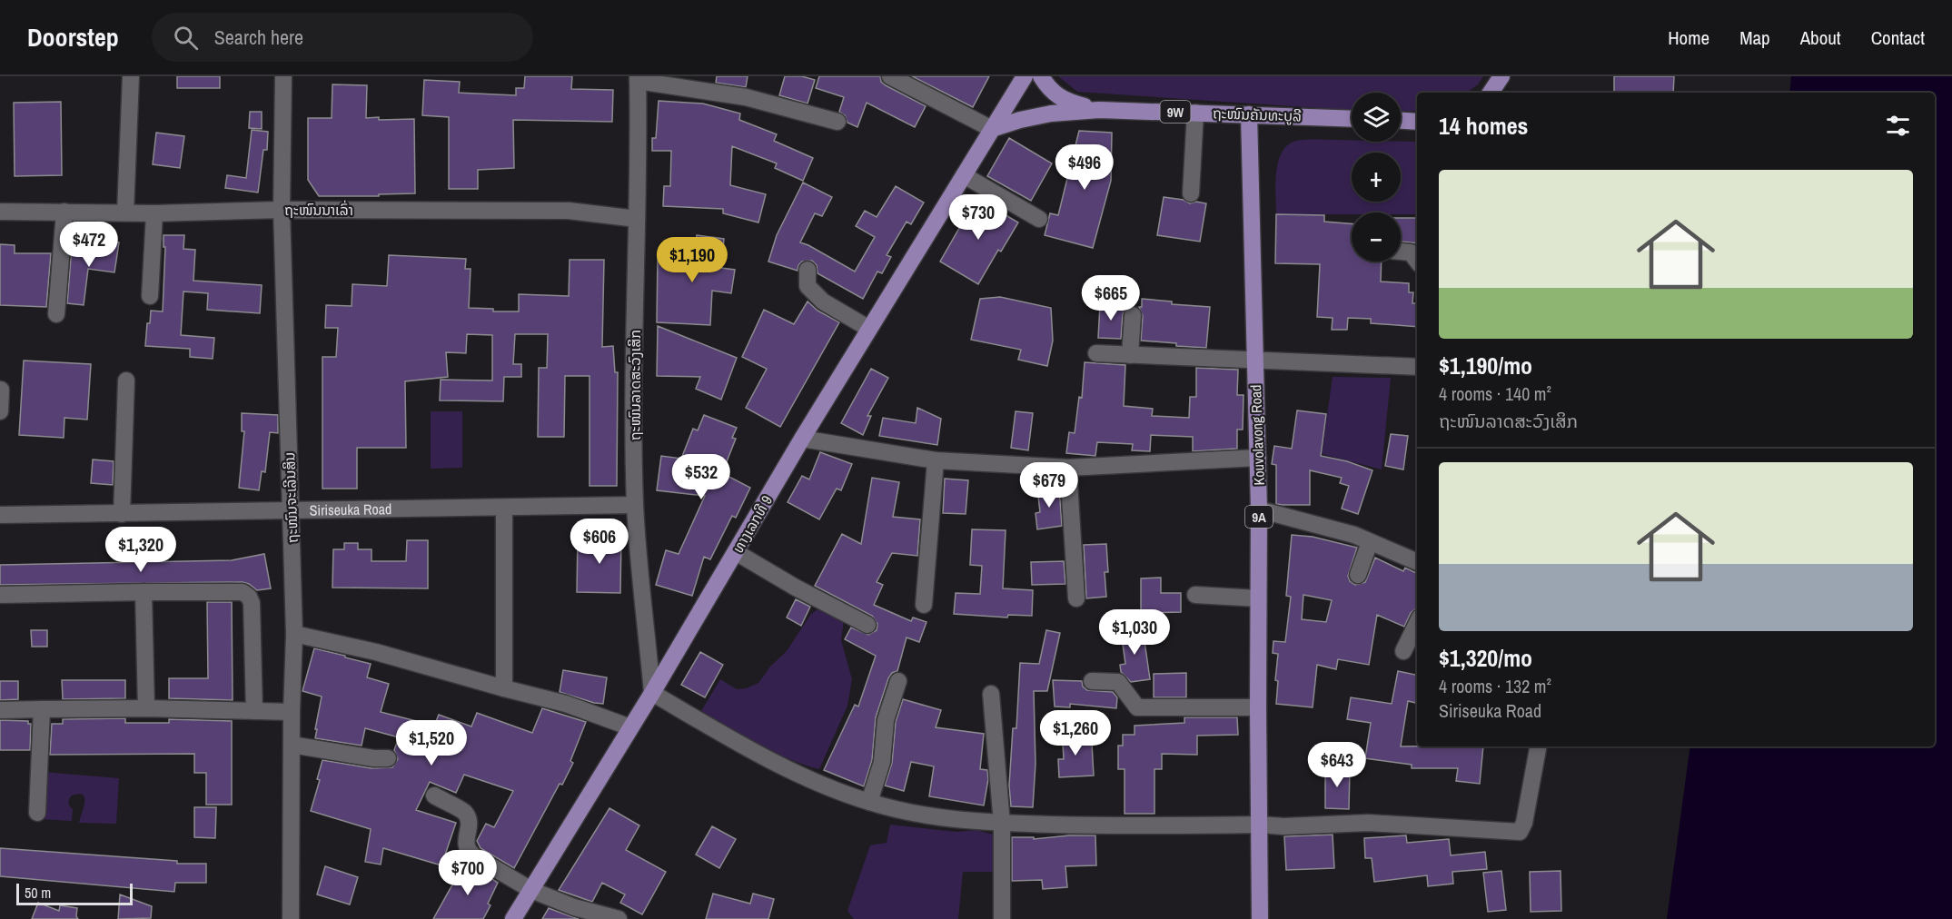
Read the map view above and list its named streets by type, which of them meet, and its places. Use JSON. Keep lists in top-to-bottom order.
{
  "streets": {
    "main road": [
      "9W",
      "ຖະໜົນຄັນທະບູລີ",
      "Kouvolavong Road",
      "9A",
      "ທາງເລກທີ 9"
    ],
    "street": [
      "ຖະໜົນນາເລົ່າ",
      "ຖະໜົນລາດສະວົງເສິກ",
      "ຖະໜົນຈະເລີນສິນ",
      "Siriseuka Road"
    ]
  },
  "crossings": [
    ["9W", "ຖະໜົນຄັນທະບູລີ"],
    ["ຖະໜົນຄັນທະບູລີ", "Kouvolavong Road"],
    ["ຖະໜົນຄັນທະບູລີ", "ທາງເລກທີ 9"],
    ["ຖະໜົນນາເລົ່າ", "ຖະໜົນລາດສະວົງເສິກ"],
    ["ຖະໜົນນາເລົ່າ", "ຖະໜົນຈະເລີນສິນ"],
    ["ຖະໜົນລາດສະວົງເສິກ", "Siriseuka Road"],
    ["ຖະໜົນລາດສະວົງເສິກ", "ທາງເລກທີ 9"],
    ["ຖະໜົນຈະເລີນສິນ", "Siriseuka Road"]
  ],
  "scale_bar": "50 m",
  "page": {
    "header": "Doorstep",
    "search": "Search here",
    "nav": [
      "Home",
      "Map",
      "About",
      "Contact"
    ],
    "map_buttons": ["+", "−"],
    "heading": "14 homes",
    "price": [
      "$496",
      "$730",
      "$472",
      "$1,190",
      "$665",
      "$532",
      "$679",
      "$606",
      "$1,320",
      "$1,030",
      "$1,260",
      "$1,520",
      "$643",
      "$700"
    ],
    "list": [
      {
        "name": "$1,190/mo",
        "note": "4 rooms · 140 m² · ຖະໜົນລາດສະວົງເສິກ"
      },
      {
        "name": "$1,320/mo",
        "note": "4 rooms · 132 m² · Siriseuka Road"
      }
    ],
    "scale": "50 m"
  }
}
